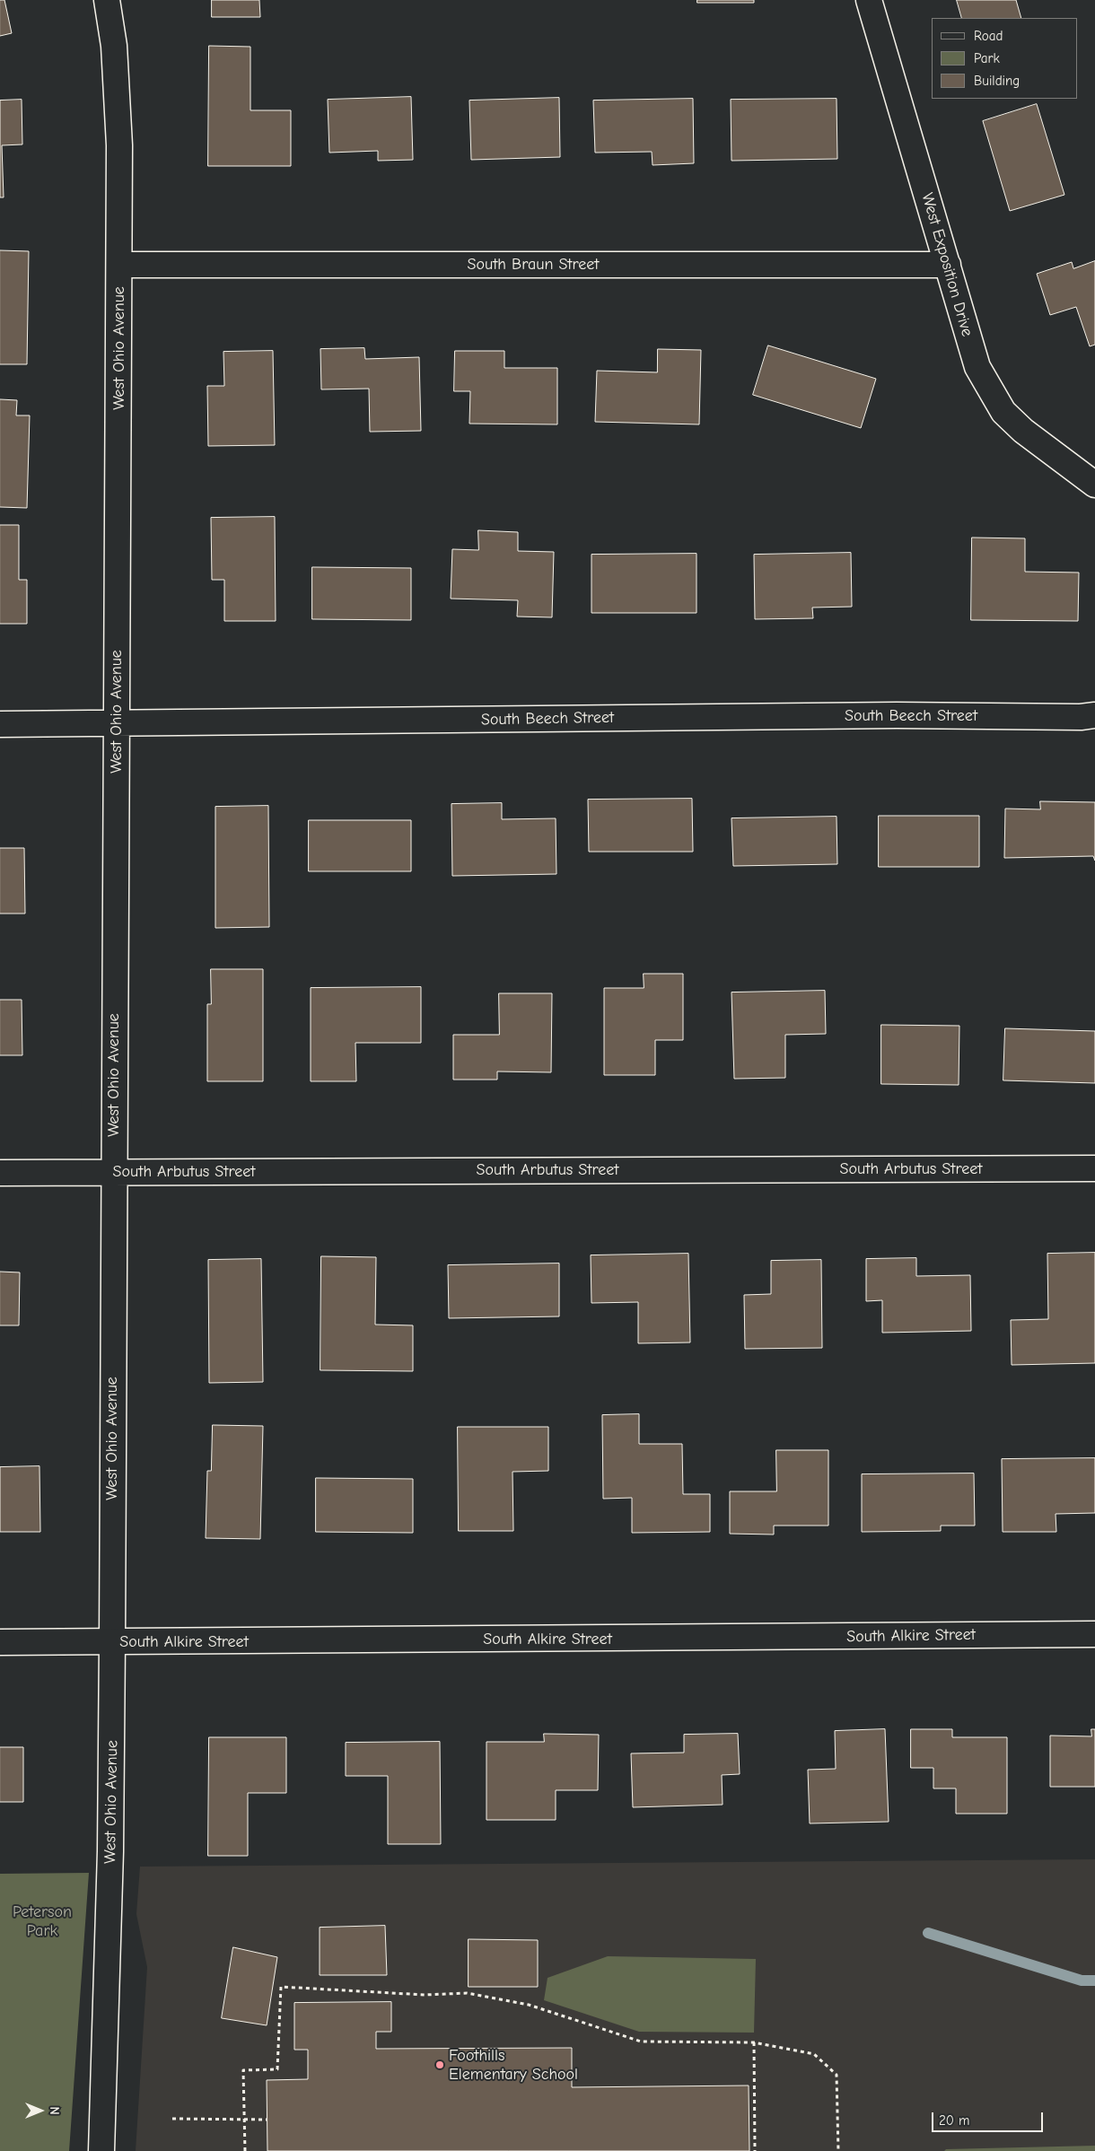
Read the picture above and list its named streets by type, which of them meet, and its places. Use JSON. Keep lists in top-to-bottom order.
{
  "streets": {
    "street": [
      "South Braun Street",
      "West Exposition Drive",
      "West Ohio Avenue",
      "South Beech Street",
      "South Arbutus Street",
      "South Alkire Street"
    ]
  },
  "crossings": [
    ["South Braun Street", "West Exposition Drive"],
    ["South Braun Street", "West Ohio Avenue"],
    ["West Ohio Avenue", "South Beech Street"],
    ["West Ohio Avenue", "South Arbutus Street"],
    ["West Ohio Avenue", "South Alkire Street"]
  ],
  "parks": ["Peterson Park"],
  "places": ["Foothills Elementary School"],
  "legend": ["Road", "Park", "Building"],
  "scale_bar": "20 m",
  "north": "right"
}
